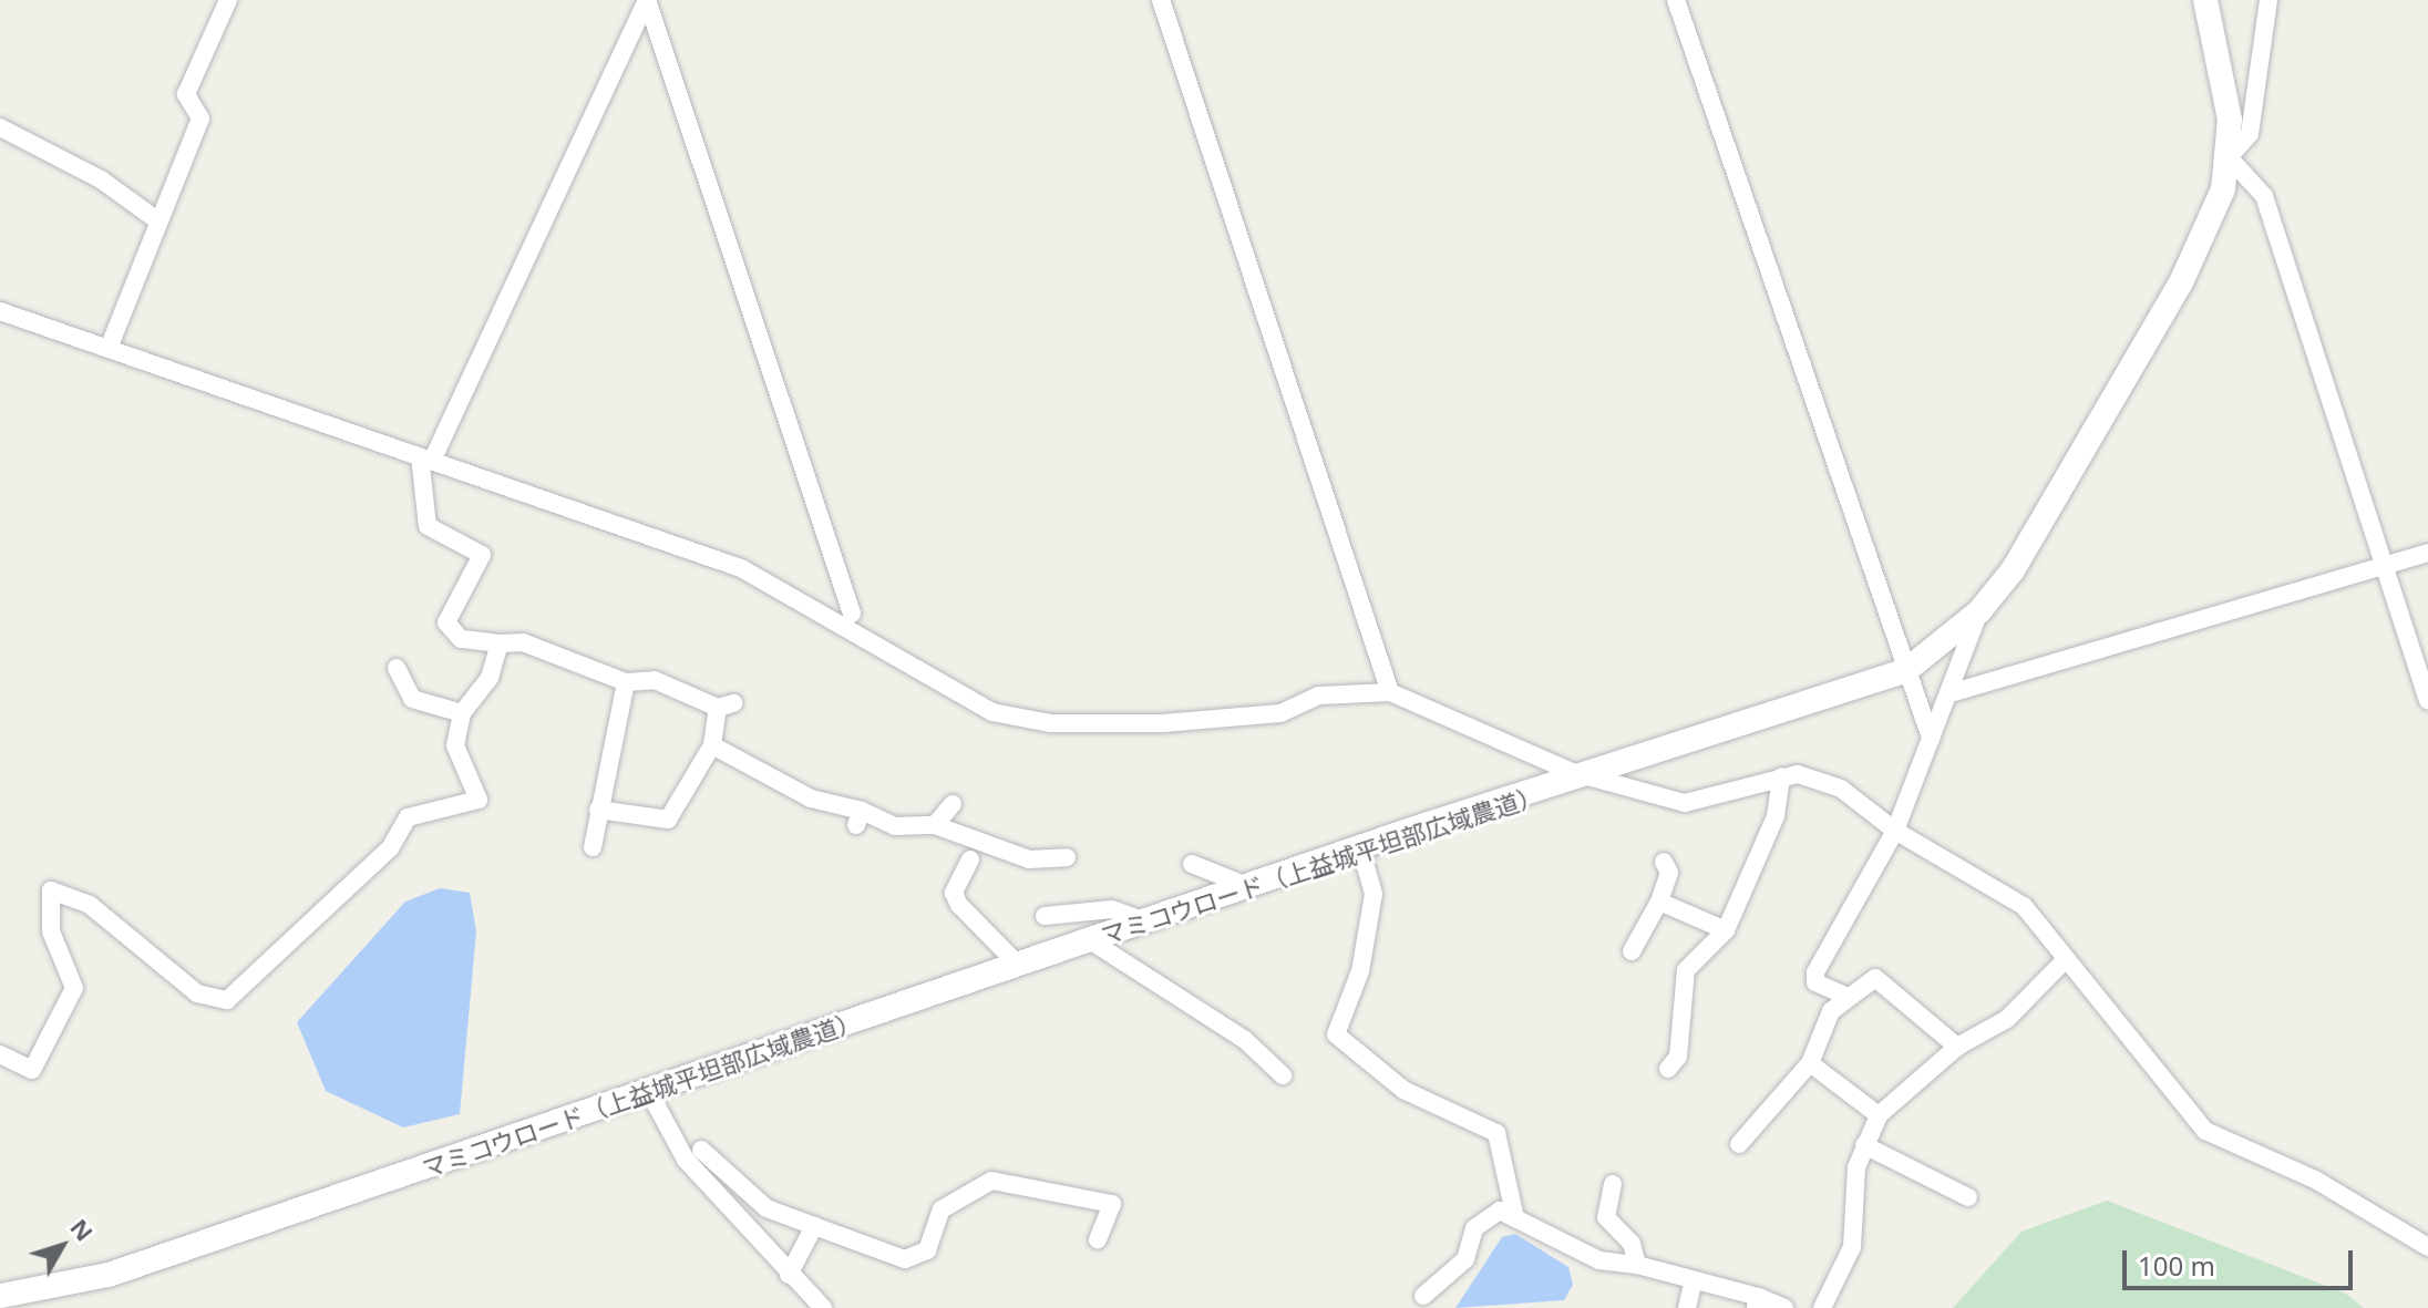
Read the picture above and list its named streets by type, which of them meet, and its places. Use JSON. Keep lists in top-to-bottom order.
{
  "streets": {
    "street": ["マミコウロード（上益城平坦部広域農道）"]
  },
  "scale_bar": "100 m",
  "north": "top right"
}
